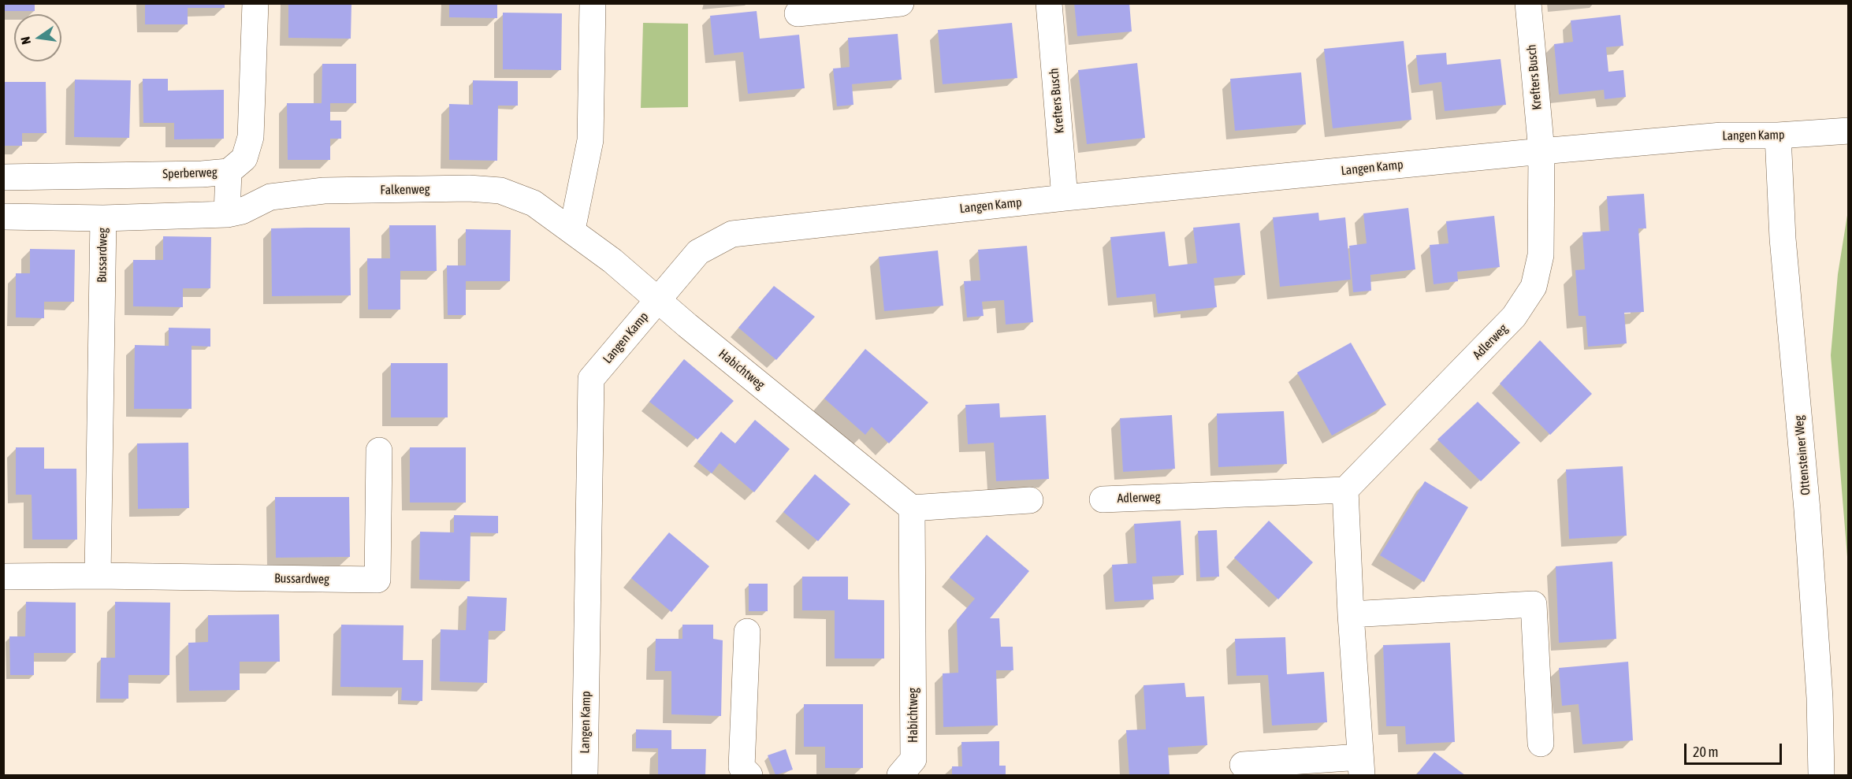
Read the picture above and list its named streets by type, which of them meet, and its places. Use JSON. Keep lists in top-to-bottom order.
{
  "streets": {
    "street": [
      "Krefters Busch",
      "Langen Kamp",
      "Sperberweg",
      "Falkenweg",
      "Bussardweg",
      "Adlerweg",
      "Habichtweg",
      "Ottensteiner Weg"
    ]
  },
  "crossings": [
    ["Krefters Busch", "Langen Kamp"],
    ["Krefters Busch", "Adlerweg"],
    ["Langen Kamp", "Adlerweg"],
    ["Langen Kamp", "Habichtweg"],
    ["Langen Kamp", "Ottensteiner Weg"],
    ["Falkenweg", "Bussardweg"],
    ["Falkenweg", "Habichtweg"]
  ],
  "scale_bar": "20 m",
  "north": "left"
}
